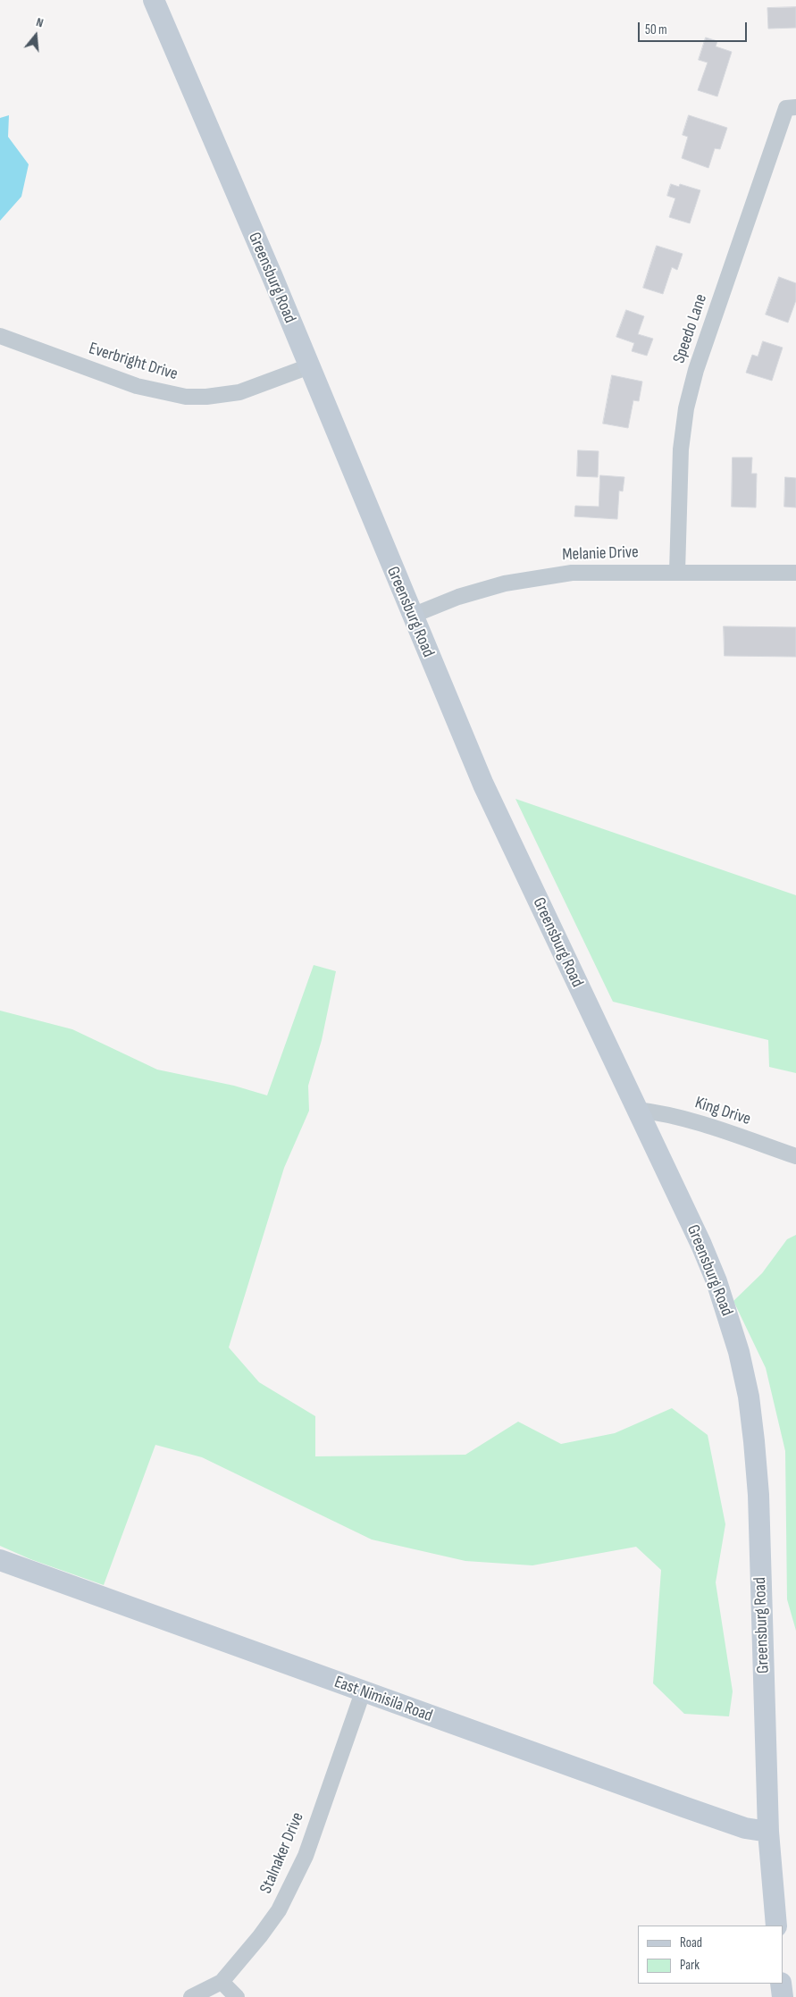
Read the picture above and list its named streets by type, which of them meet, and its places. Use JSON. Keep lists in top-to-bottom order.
{
  "streets": {
    "main road": ["Greensburg Road", "East Nimisila Road"],
    "street": [
      "Speedo Lane",
      "Everbright Drive",
      "Melanie Drive",
      "King Drive",
      "Stalnaker Drive"
    ]
  },
  "crossings": [
    ["Greensburg Road", "Everbright Drive"],
    ["Greensburg Road", "Melanie Drive"],
    ["Greensburg Road", "King Drive"],
    ["Greensburg Road", "East Nimisila Road"],
    ["Speedo Lane", "Melanie Drive"],
    ["East Nimisila Road", "Stalnaker Drive"]
  ],
  "legend": ["Road", "Park"],
  "scale_bar": "50 m",
  "north": "top"
}
